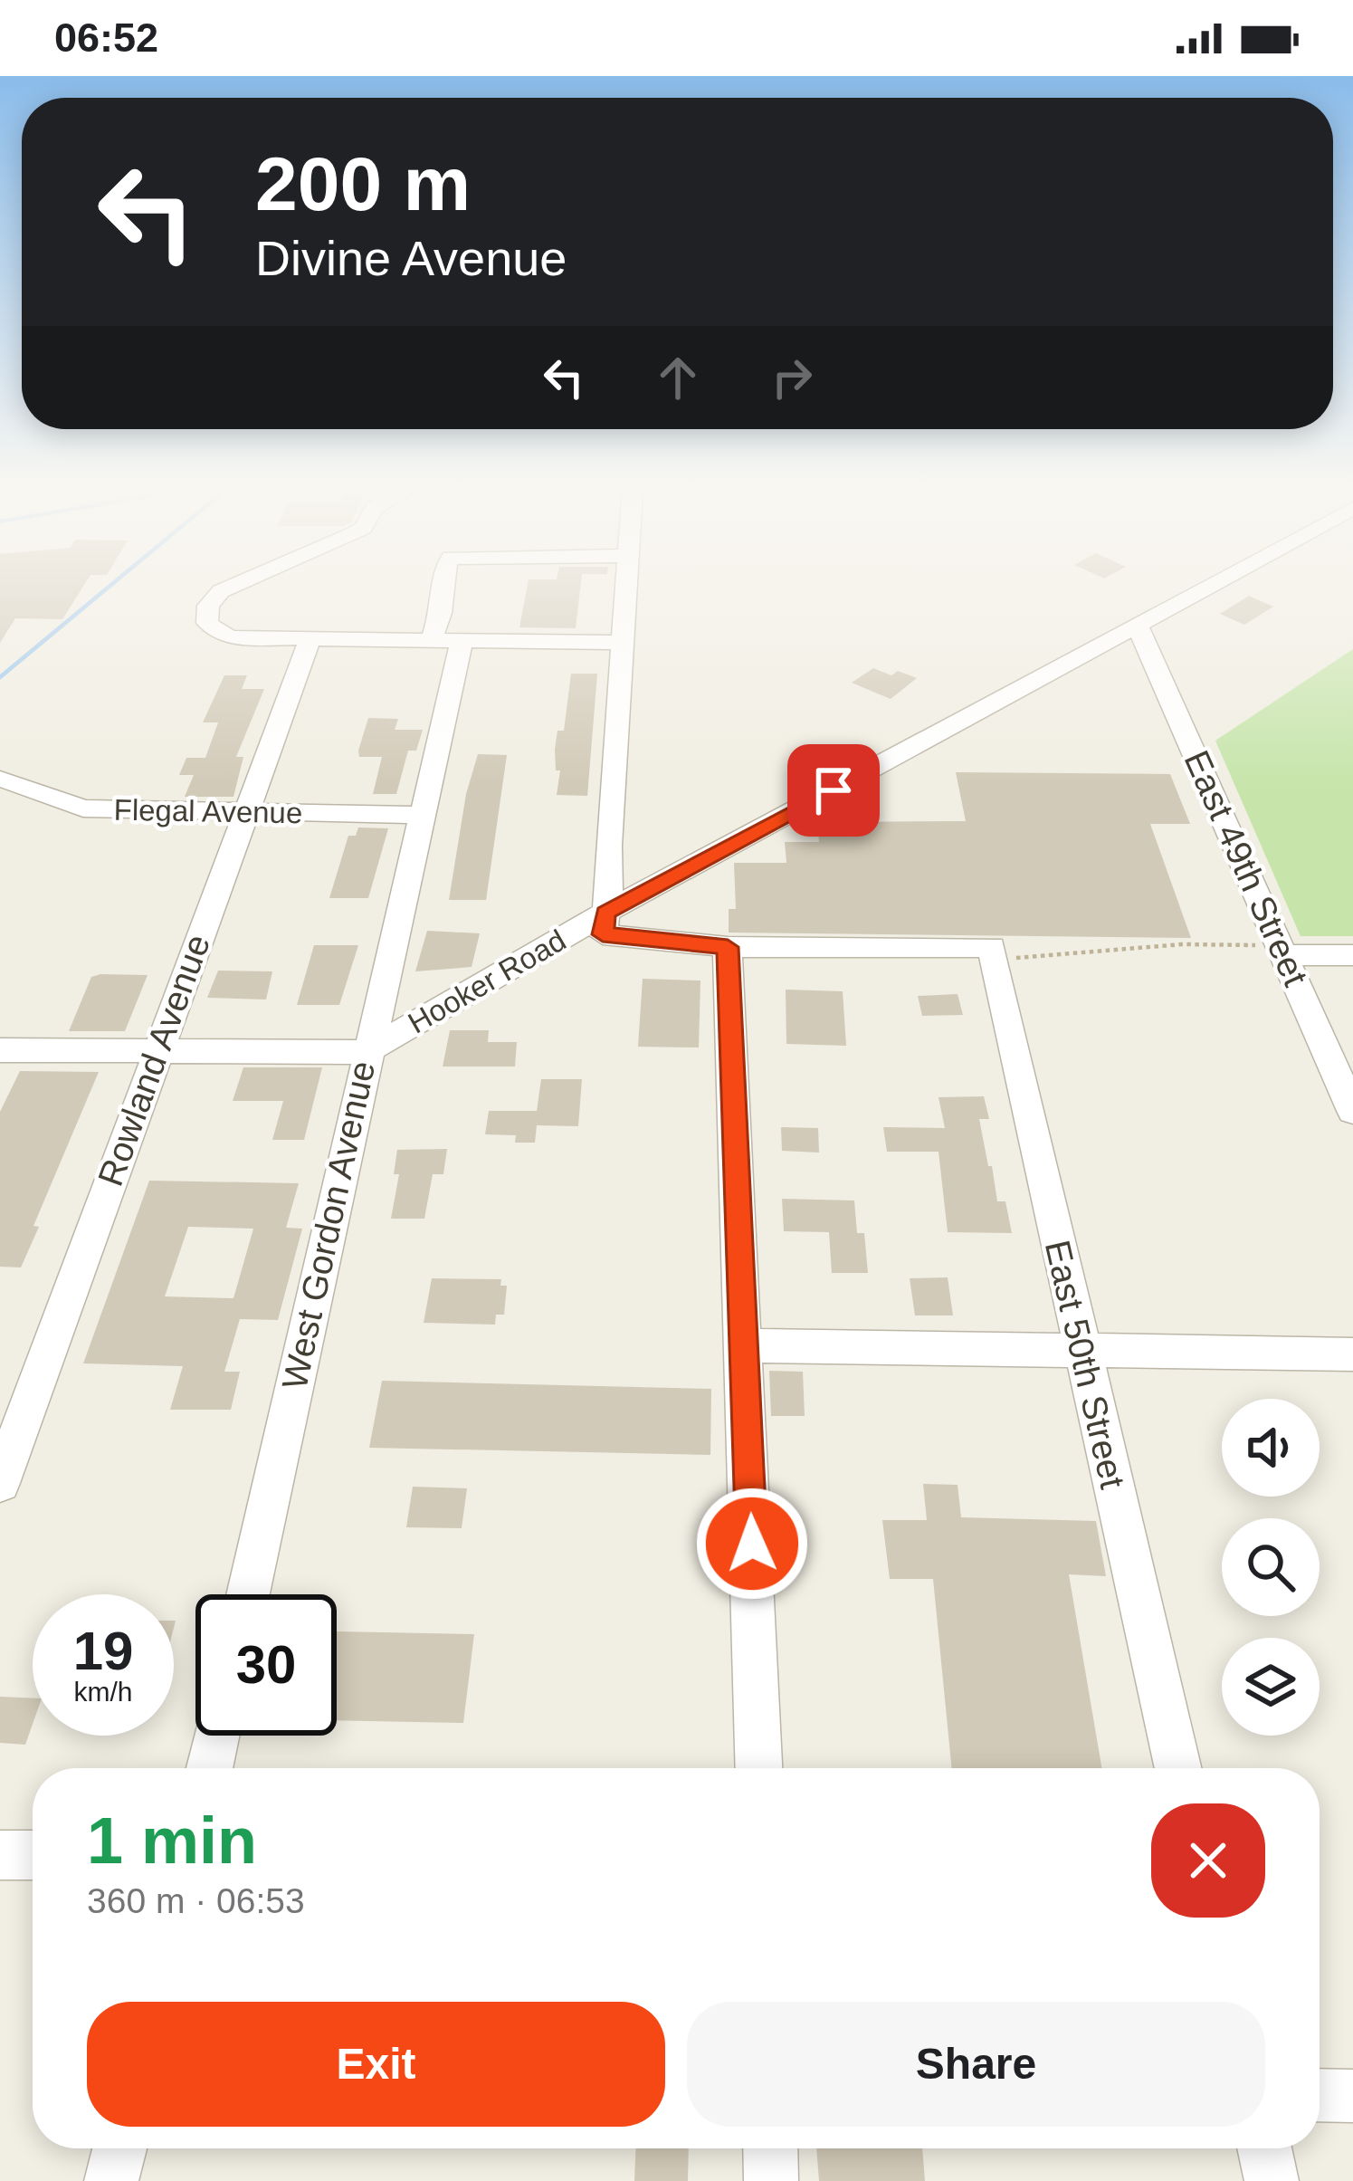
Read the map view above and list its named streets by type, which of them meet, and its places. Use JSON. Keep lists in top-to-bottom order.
{
  "streets": {
    "street": [
      "Flegal Avenue",
      "East 49th Street",
      "Hooker Road",
      "Rowland Avenue",
      "West Gordon Avenue",
      "East 50th Street"
    ]
  },
  "crossings": [
    ["Flegal Avenue", "Rowland Avenue"],
    ["Flegal Avenue", "West Gordon Avenue"],
    ["East 49th Street", "Hooker Road"],
    ["Hooker Road", "West Gordon Avenue"]
  ],
  "page": {
    "status": "06:52",
    "turn": ["200 m", "Divine Avenue"],
    "speed": "19 km/h",
    "limit": "30",
    "heading": ["1 min", "360 m · 06:53"],
    "buttons": ["Exit", "Share"]
  }
}
